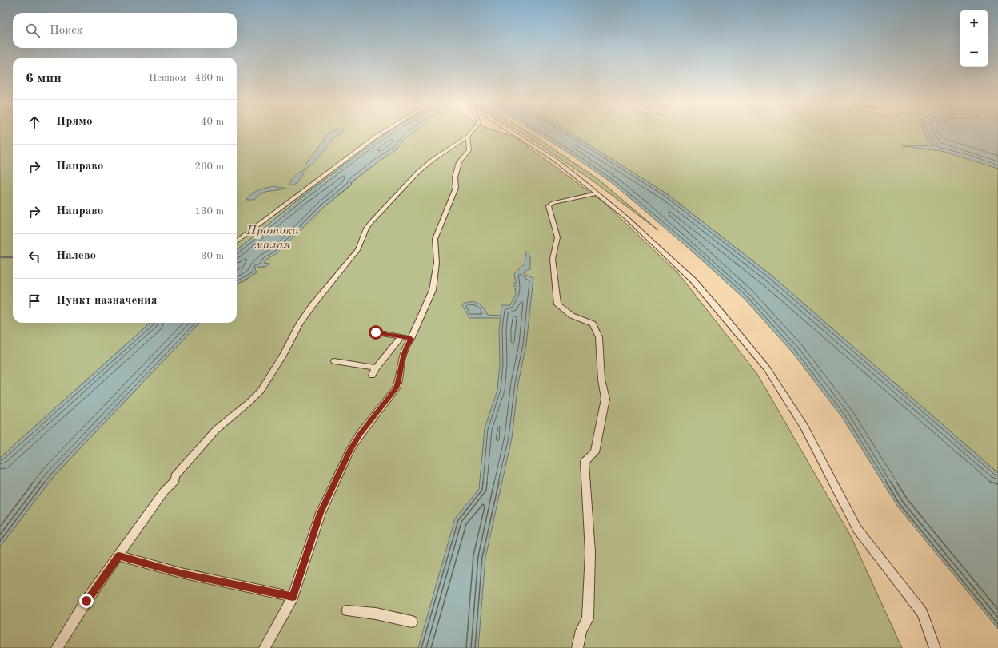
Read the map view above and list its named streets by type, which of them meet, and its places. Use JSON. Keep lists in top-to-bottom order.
{
  "water": ["Протока малая"],
  "page": {
    "map_buttons": ["+", "−"],
    "search": "Поиск",
    "heading": ["6 мин", "Пешком · 460 m"],
    "list": [
      ["Прямо", "40 m"],
      ["Направо", "260 m"],
      ["Направо", "130 m"],
      ["Налево", "30 m"],
      "Пункт назначения"
    ]
  }
}
